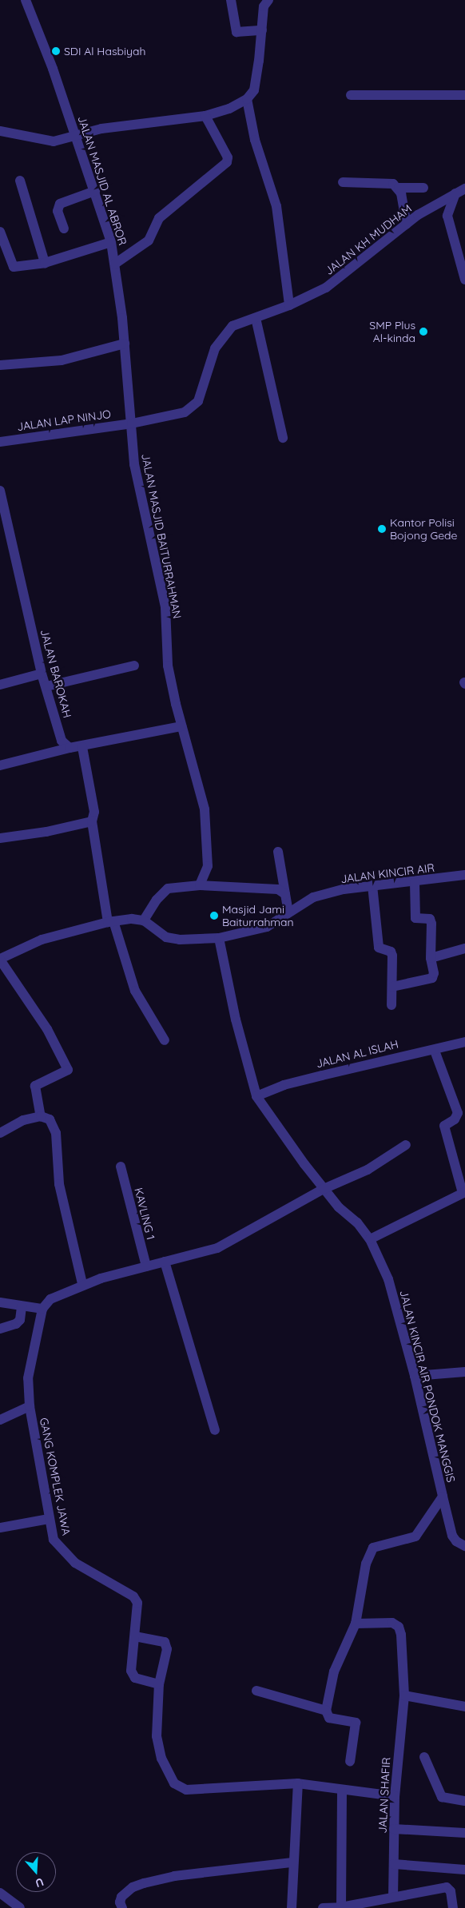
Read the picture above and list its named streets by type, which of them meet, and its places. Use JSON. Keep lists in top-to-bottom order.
{
  "streets": {
    "street": [
      "JALAN MASJID AL ABROR",
      "JALAN KH MUDHAM",
      "JALAN LAP NINJO",
      "JALAN MASJID BAITURRAHMAN",
      "JALAN BAROKAH",
      "JALAN KINCIR AIR",
      "JALAN AL ISLAH",
      "KAVLING 1",
      "JALAN KINCIR AIR PONDOK MANGGIS",
      "GANG KOMPLEK JAWA",
      "JALAN SHAFIR"
    ]
  },
  "crossings": [
    ["JALAN MASJID AL ABROR", "JALAN KH MUDHAM"],
    ["JALAN MASJID AL ABROR", "JALAN LAP NINJO"],
    ["JALAN MASJID AL ABROR", "JALAN MASJID BAITURRAHMAN"],
    ["JALAN KH MUDHAM", "JALAN LAP NINJO"],
    ["JALAN KH MUDHAM", "JALAN MASJID BAITURRAHMAN"],
    ["JALAN LAP NINJO", "JALAN MASJID BAITURRAHMAN"],
    ["JALAN AL ISLAH", "JALAN KINCIR AIR PONDOK MANGGIS"]
  ],
  "places": [
    "SDI Al Hasbiyah",
    "SMP Plus Al-kinda",
    "Kantor Polisi Bojong Gede",
    "Masjid Jami Baiturrahman"
  ],
  "north": "bottom"
}
